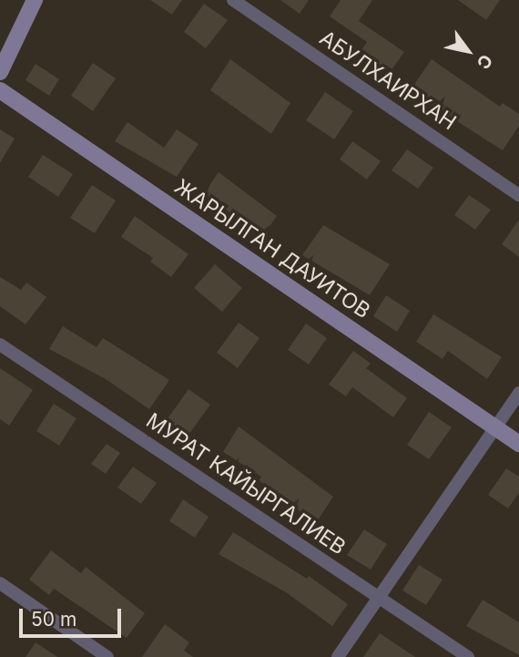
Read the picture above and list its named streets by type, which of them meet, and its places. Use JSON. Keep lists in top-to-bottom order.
{
  "streets": {
    "street": ["АБУЛХАИРХАН", "ЖАРЫЛГАН ДАУИТОВ", "МУРАТ КАЙЫРГАЛИЕВ"]
  },
  "scale_bar": "50 m",
  "north": "bottom right"
}
